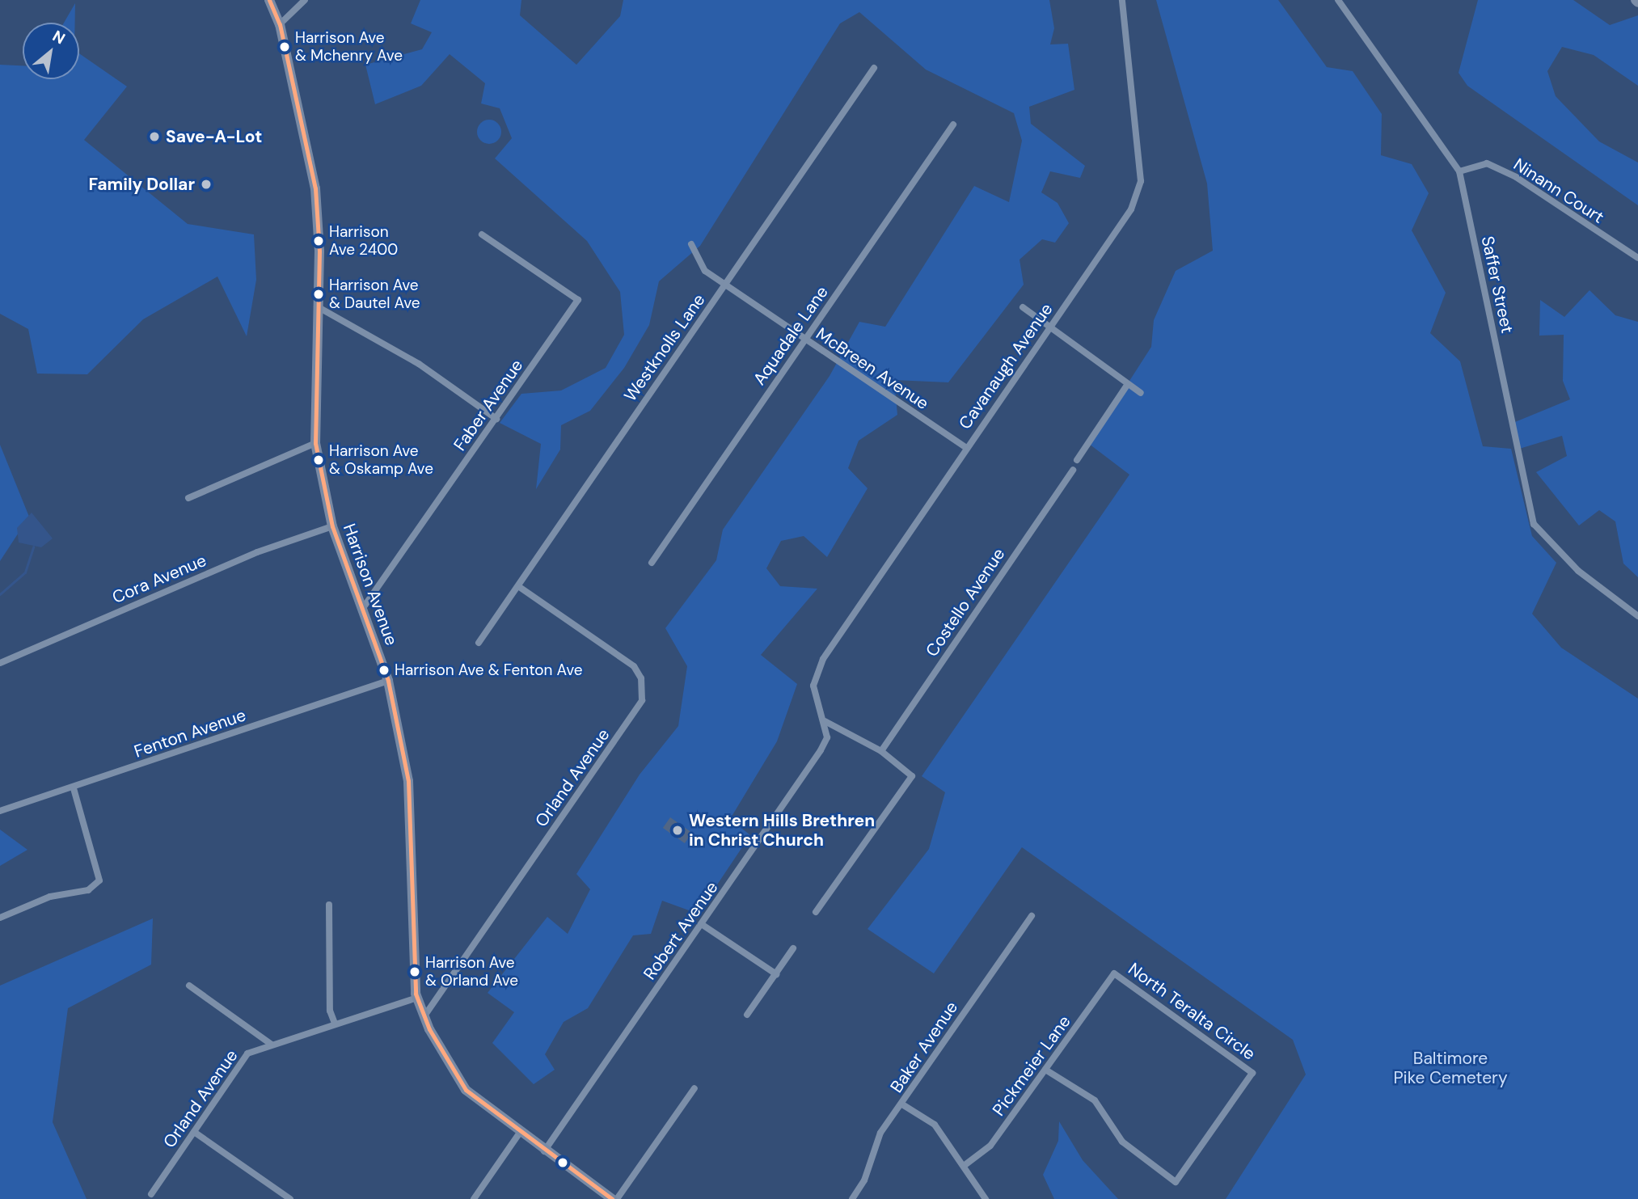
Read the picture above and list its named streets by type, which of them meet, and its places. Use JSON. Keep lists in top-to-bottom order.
{
  "streets": {
    "main road": ["Harrison Avenue"],
    "street": [
      "Ninann Court",
      "Saffer Street",
      "Aquadale Lane",
      "Westknolls Lane",
      "Cavanaugh Avenue",
      "McBreen Avenue",
      "Faber Avenue",
      "Cora Avenue",
      "Costello Avenue",
      "Fenton Avenue",
      "Orland Avenue",
      "Robert Avenue",
      "North Teralta Circle",
      "Baker Avenue",
      "Pickmeier Lane"
    ]
  },
  "crossings": [
    ["Ninann Court", "Saffer Street"],
    ["Aquadale Lane", "McBreen Avenue"],
    ["Westknolls Lane", "McBreen Avenue"],
    ["Westknolls Lane", "Orland Avenue"],
    ["Cavanaugh Avenue", "McBreen Avenue"],
    ["Cavanaugh Avenue", "Robert Avenue"],
    ["Faber Avenue", "Harrison Avenue"],
    ["Cora Avenue", "Harrison Avenue"],
    ["Harrison Avenue", "Fenton Avenue"],
    ["Harrison Avenue", "Orland Avenue"],
    ["Harrison Avenue", "Robert Avenue"],
    ["North Teralta Circle", "Pickmeier Lane"]
  ],
  "parks": ["Baltimore Pike Cemetery"],
  "places": [
    "Harrison Ave & Mchenry Ave",
    "Save-A-Lot",
    "Family Dollar",
    "Harrison Ave 2400",
    "Harrison Ave & Dautel Ave",
    "Harrison Ave & Oskamp Ave",
    "Harrison Ave & Fenton Ave",
    "Western Hills Brethren in Christ Church",
    "Harrison Ave & Orland Ave"
  ],
  "north": "top right"
}
